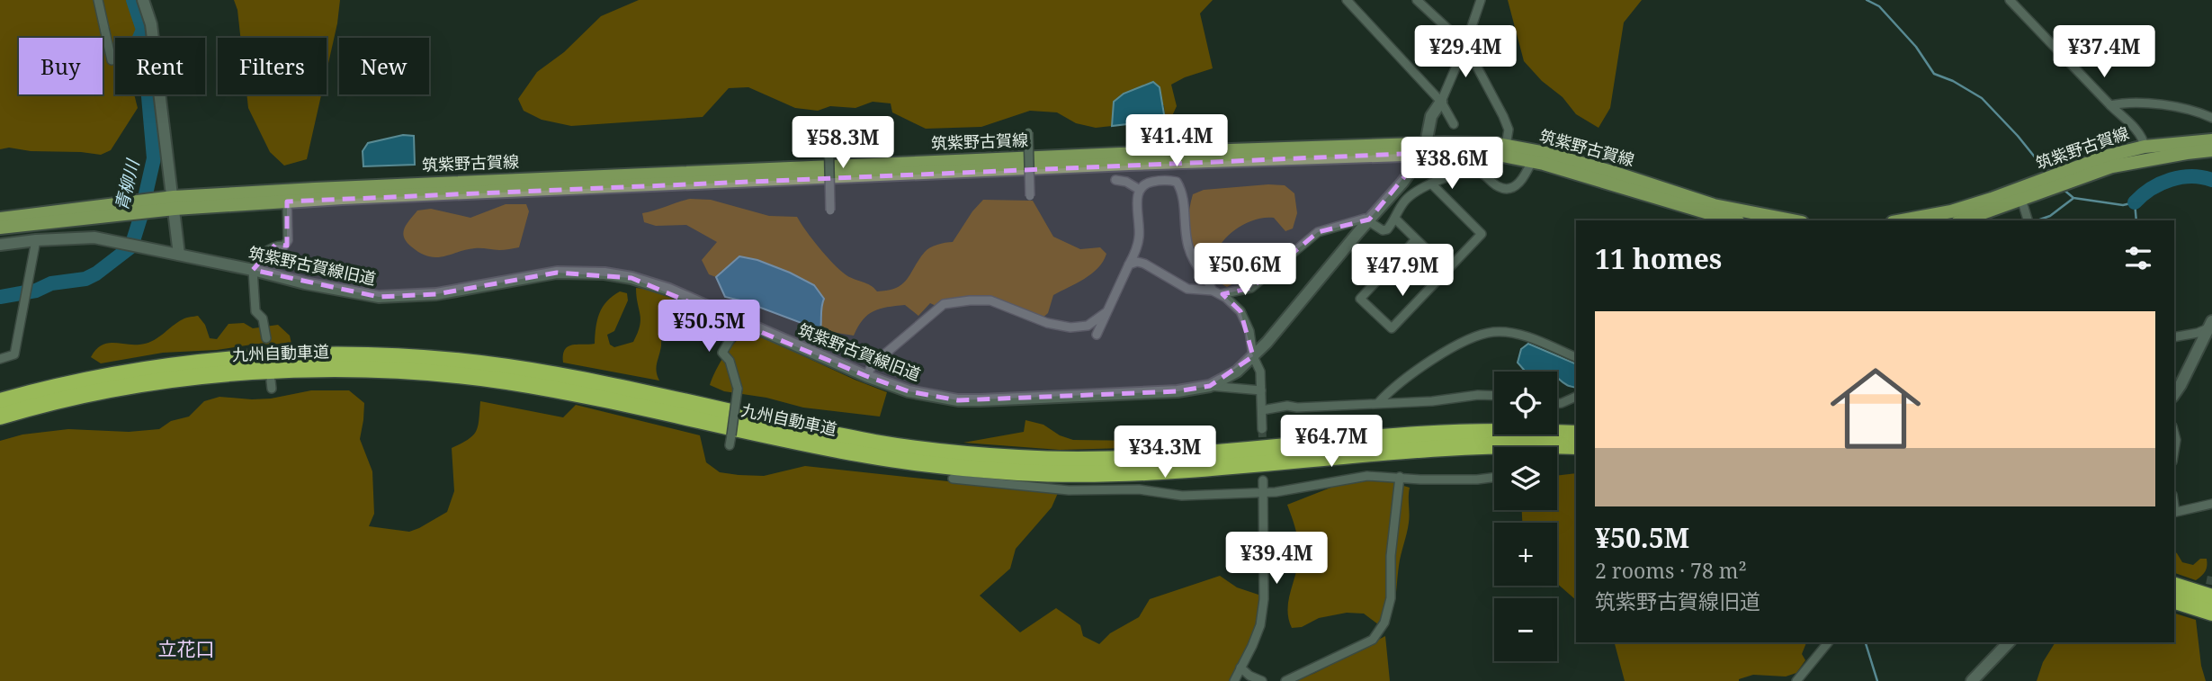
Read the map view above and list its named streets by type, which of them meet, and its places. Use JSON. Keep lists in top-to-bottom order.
{
  "streets": {
    "highway": ["九州自動車道"],
    "main road": ["筑紫野古賀線"],
    "street": ["筑紫野古賀線旧道"]
  },
  "crossings": [
    ["筑紫野古賀線", "筑紫野古賀線旧道"]
  ],
  "districts": ["立花口"],
  "water": ["青柳川"],
  "page": {
    "price": [
      "¥29.4M",
      "¥37.4M",
      "¥41.4M",
      "¥58.3M",
      "¥38.6M",
      "¥50.6M",
      "¥47.9M",
      "¥50.5M",
      "¥64.7M",
      "¥34.3M",
      "¥39.4M"
    ],
    "chip": [
      "Buy",
      "Rent",
      "Filters",
      "New"
    ],
    "heading": "11 homes",
    "list": [
      {
        "name": "¥50.5M",
        "note": "2 rooms · 78 m² · 筑紫野古賀線旧道"
      }
    ],
    "map_buttons": ["+", "−"]
  }
}
